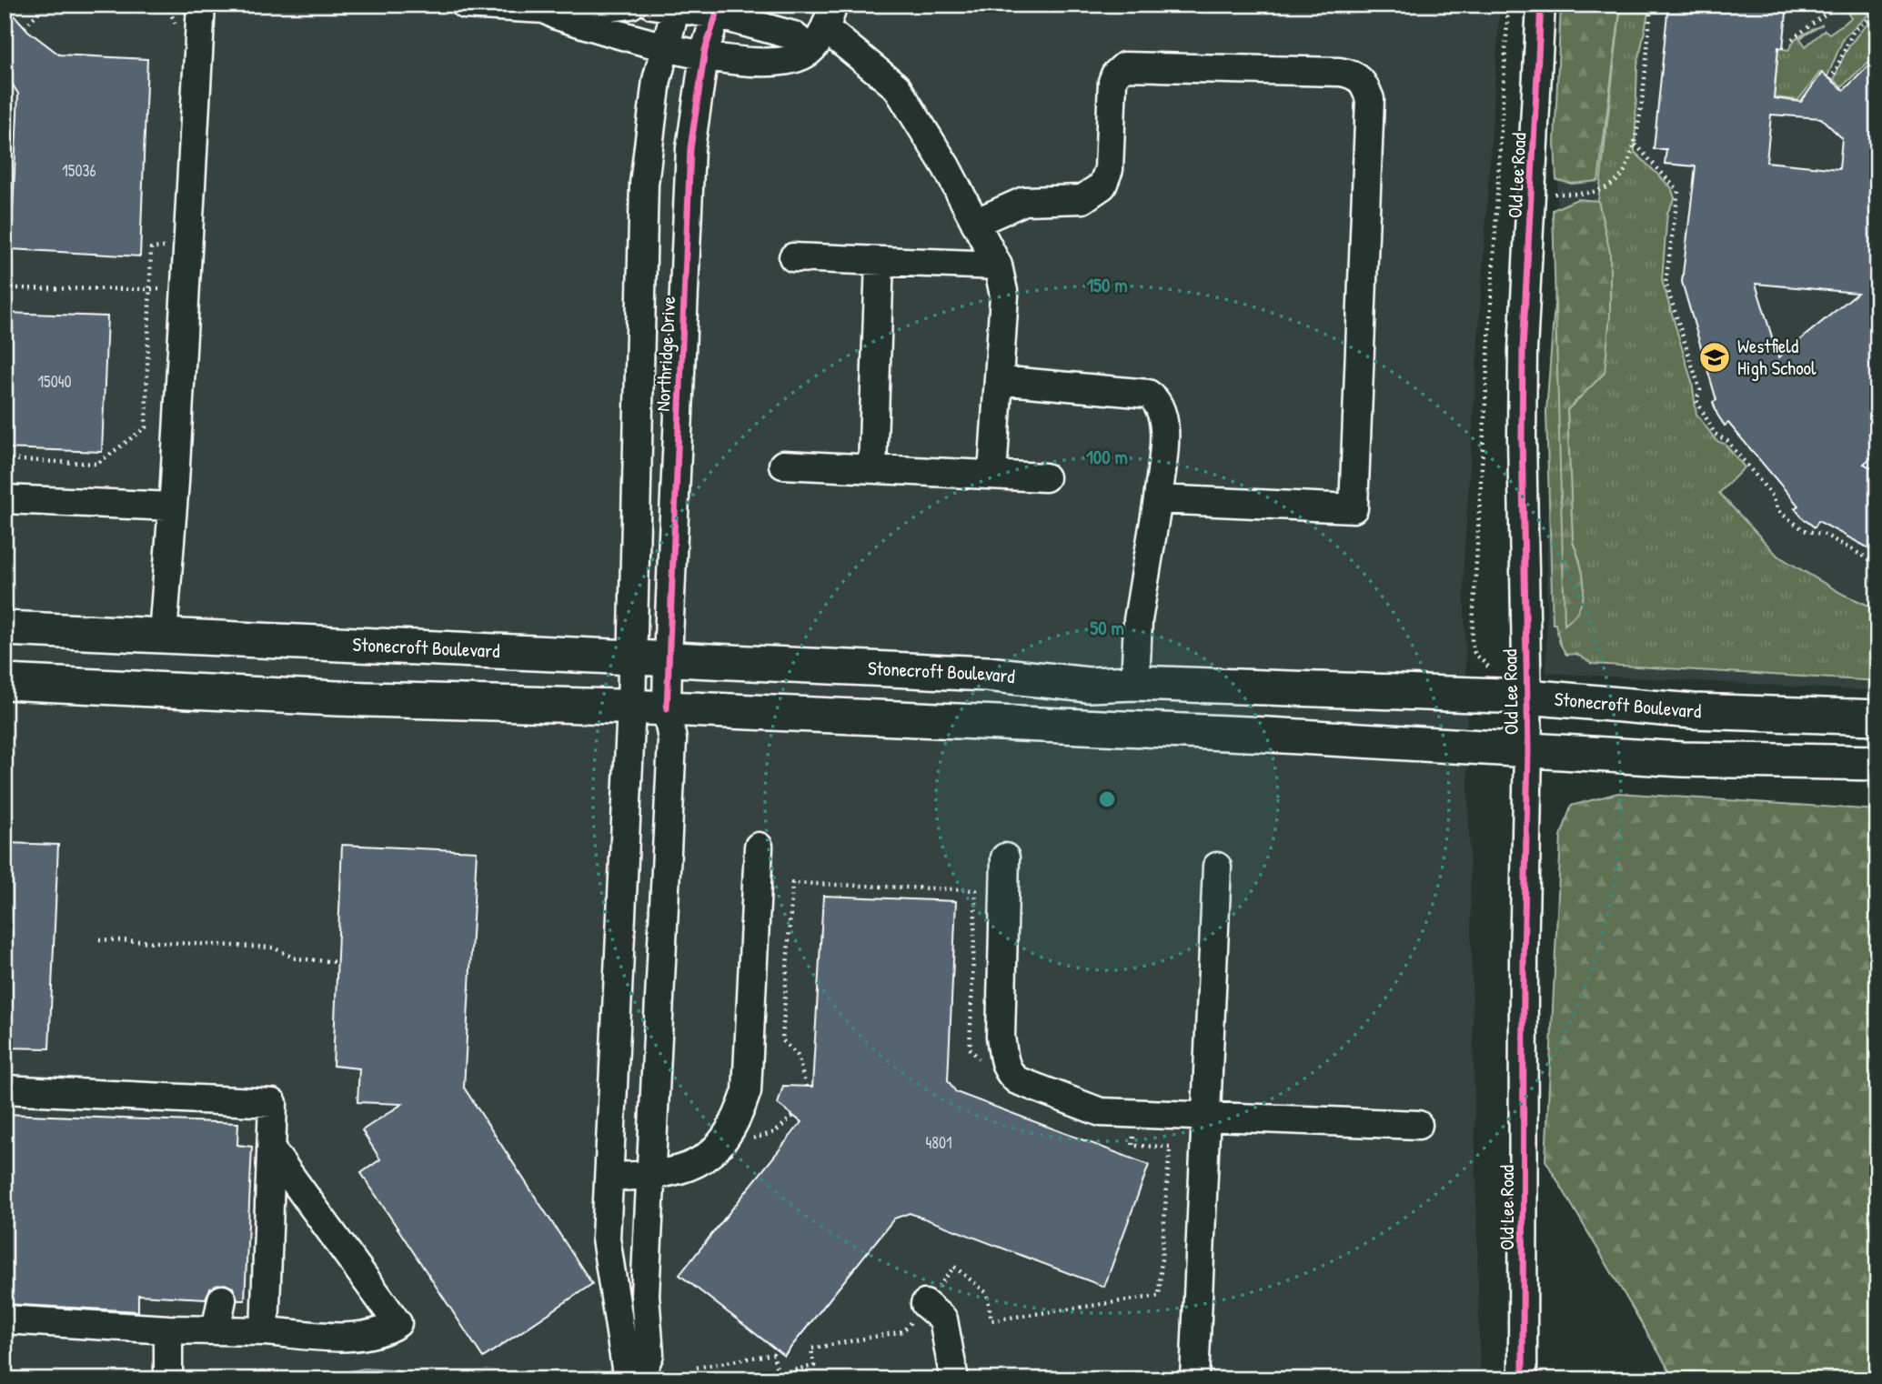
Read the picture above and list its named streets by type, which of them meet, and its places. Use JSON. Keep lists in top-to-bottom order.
{
  "streets": {
    "main road": ["Stonecroft Boulevard"],
    "street": ["Old Lee Road", "Northridge Drive"]
  },
  "crossings": [
    ["Old Lee Road", "Stonecroft Boulevard"],
    ["Northridge Drive", "Stonecroft Boulevard"]
  ],
  "places": {
    "school or university": ["Westfield High School"]
  },
  "house_numbers": ["15036", "15040", "4801"],
  "rings": ["150 m", "100 m", "50 m"]
}
